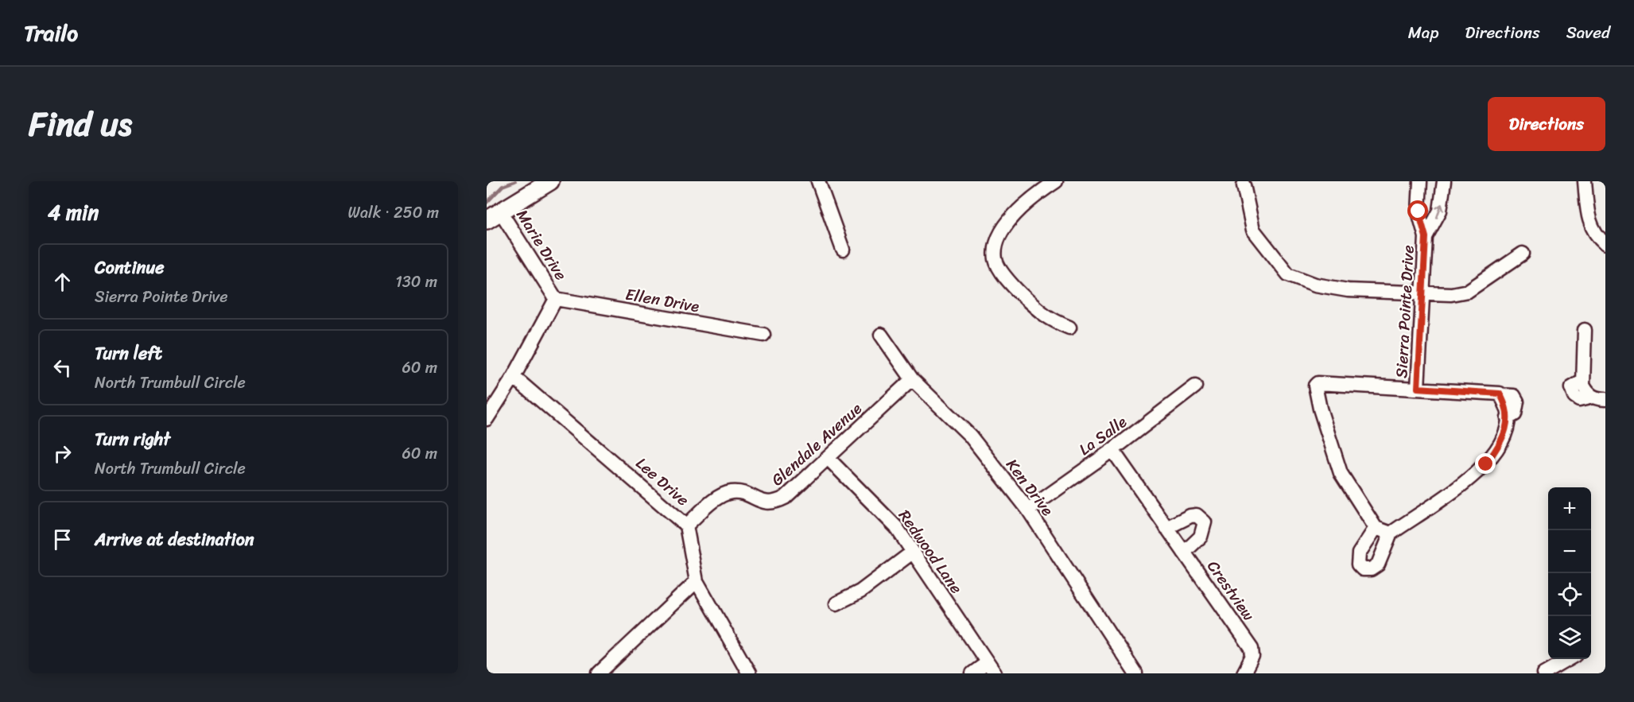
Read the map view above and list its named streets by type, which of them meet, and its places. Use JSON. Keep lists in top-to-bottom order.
{
  "streets": {
    "street": [
      "Marie Drive",
      "Ellen Drive",
      "Sierra Pointe Drive",
      "La Salle",
      "Glendale Avenue",
      "Lee Drive",
      "Ken Drive",
      "Redwood Lane",
      "Crestview"
    ]
  },
  "crossings": [
    ["Marie Drive", "Ellen Drive"],
    ["Marie Drive", "Lee Drive"],
    ["La Salle", "Ken Drive"],
    ["La Salle", "Crestview"],
    ["Glendale Avenue", "Lee Drive"],
    ["Glendale Avenue", "Ken Drive"],
    ["Glendale Avenue", "Redwood Lane"]
  ],
  "page": {
    "header": "Trailo",
    "nav": ["Map", "Directions", "Saved"],
    "title": "Find us",
    "buttons": "Directions",
    "heading": ["4 min", "Walk · 250 m"],
    "list": [
      ["Continue", "Sierra Pointe Drive", "130 m"],
      ["Turn left", "North Trumbull Circle", "60 m"],
      ["Turn right", "North Trumbull Circle", "60 m"],
      "Arrive at destination"
    ],
    "map_buttons": ["+", "−"]
  }
}
